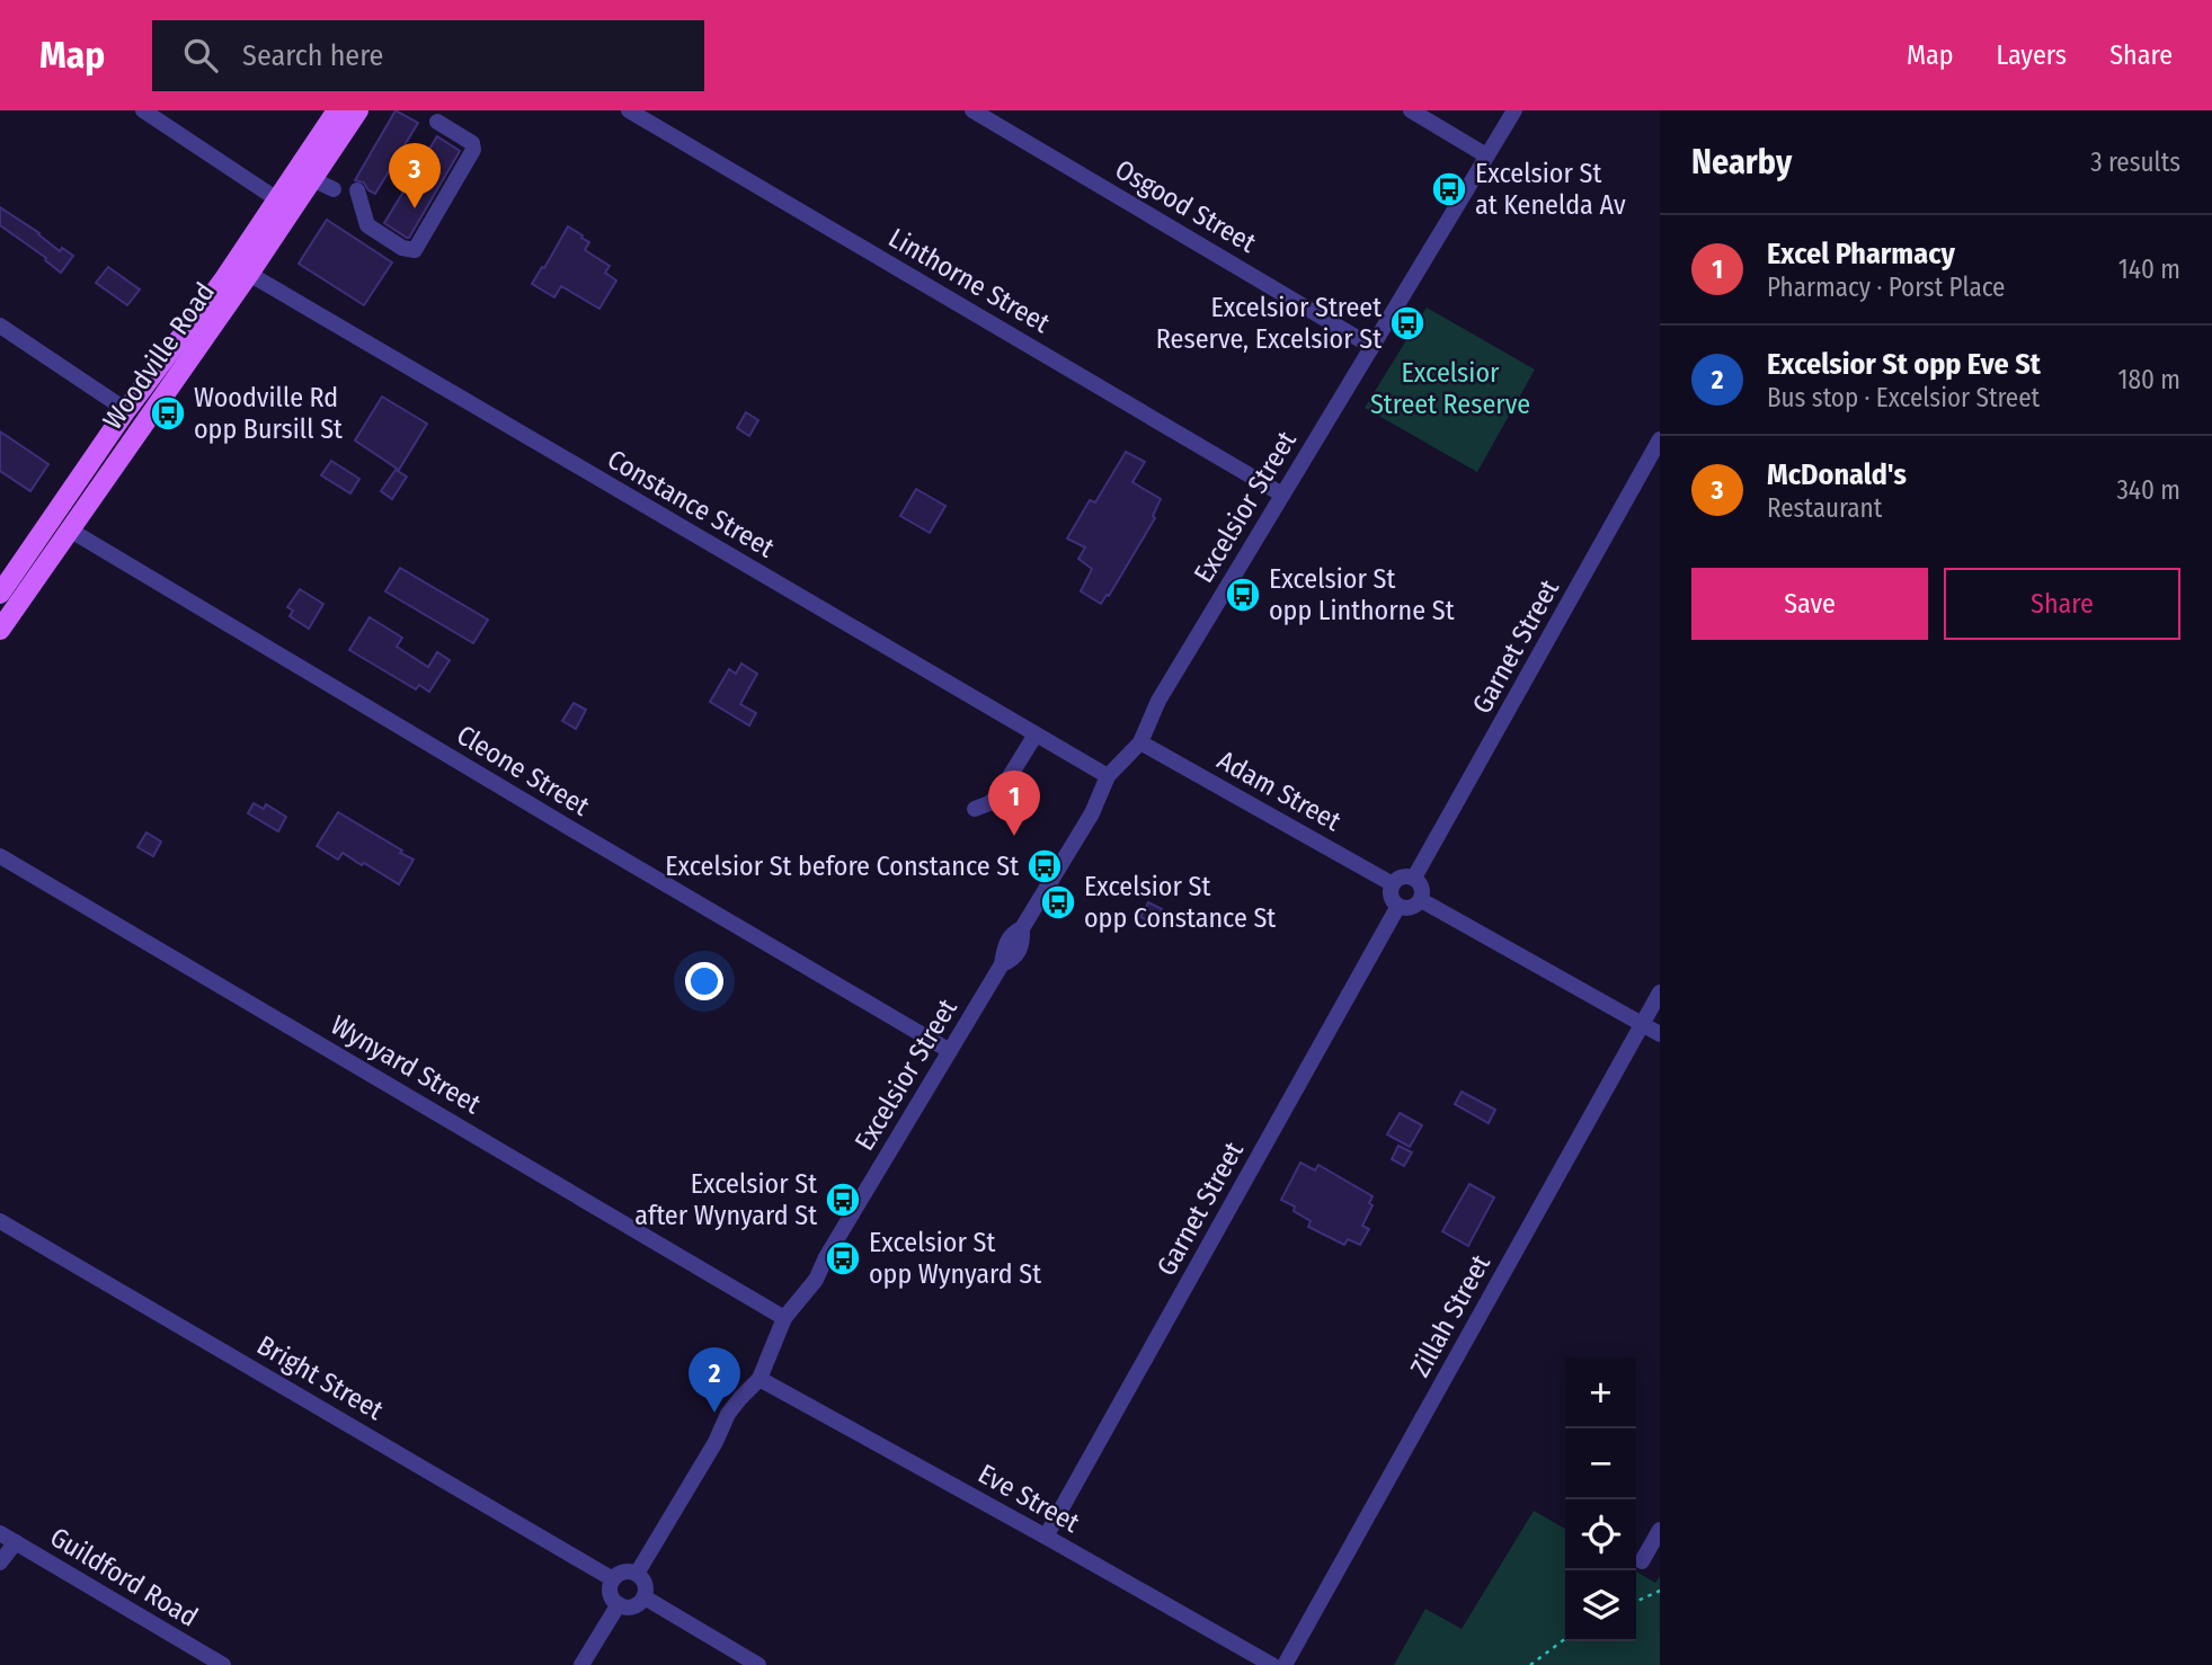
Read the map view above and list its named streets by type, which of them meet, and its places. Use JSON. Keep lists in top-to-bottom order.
{
  "streets": {
    "main road": ["Woodville Road"],
    "street": [
      "Osgood Street",
      "Linthorne Street",
      "Constance Street",
      "Excelsior Street",
      "Garnet Street",
      "Cleone Street",
      "Adam Street",
      "Wynyard Street",
      "Zillah Street",
      "Bright Street",
      "Eve Street",
      "Guildford Road"
    ]
  },
  "crossings": [
    ["Osgood Street", "Excelsior Street"],
    ["Linthorne Street", "Excelsior Street"],
    ["Woodville Road", "Constance Street"],
    ["Woodville Road", "Cleone Street"],
    ["Constance Street", "Excelsior Street"],
    ["Excelsior Street", "Cleone Street"],
    ["Excelsior Street", "Adam Street"],
    ["Excelsior Street", "Wynyard Street"],
    ["Excelsior Street", "Bright Street"],
    ["Excelsior Street", "Eve Street"],
    ["Garnet Street", "Adam Street"],
    ["Garnet Street", "Eve Street"]
  ],
  "parks": ["Excelsior Street Reserve"],
  "places": {
    "bus stop": [
      "Excelsior St at Kenelda Av",
      "Excelsior Street Reserve, Excelsior St",
      "Woodville Rd opp Bursill St",
      "Excelsior St opp Linthorne St",
      "Excelsior St before Constance St",
      "Excelsior St opp Constance St",
      "Excelsior St after Wynyard St",
      "Excelsior St opp Wynyard St"
    ]
  },
  "page": {
    "header": "Map",
    "search": "Search here",
    "nav": ["Map", "Layers", "Share"],
    "heading": ["Nearby", "3 results"],
    "pins": ["3", "1", "2"],
    "list": [
      {
        "mark": "1",
        "name": "Excel Pharmacy",
        "note": "Pharmacy · Porst Place",
        "value": "140 m"
      },
      {
        "mark": "2",
        "name": "Excelsior St opp Eve St",
        "note": "Bus stop · Excelsior Street",
        "value": "180 m"
      },
      {
        "mark": "3",
        "name": "McDonald's",
        "note": "Restaurant",
        "value": "340 m"
      }
    ],
    "buttons": ["Save", "Share"],
    "map_buttons": ["+", "−"]
  }
}
